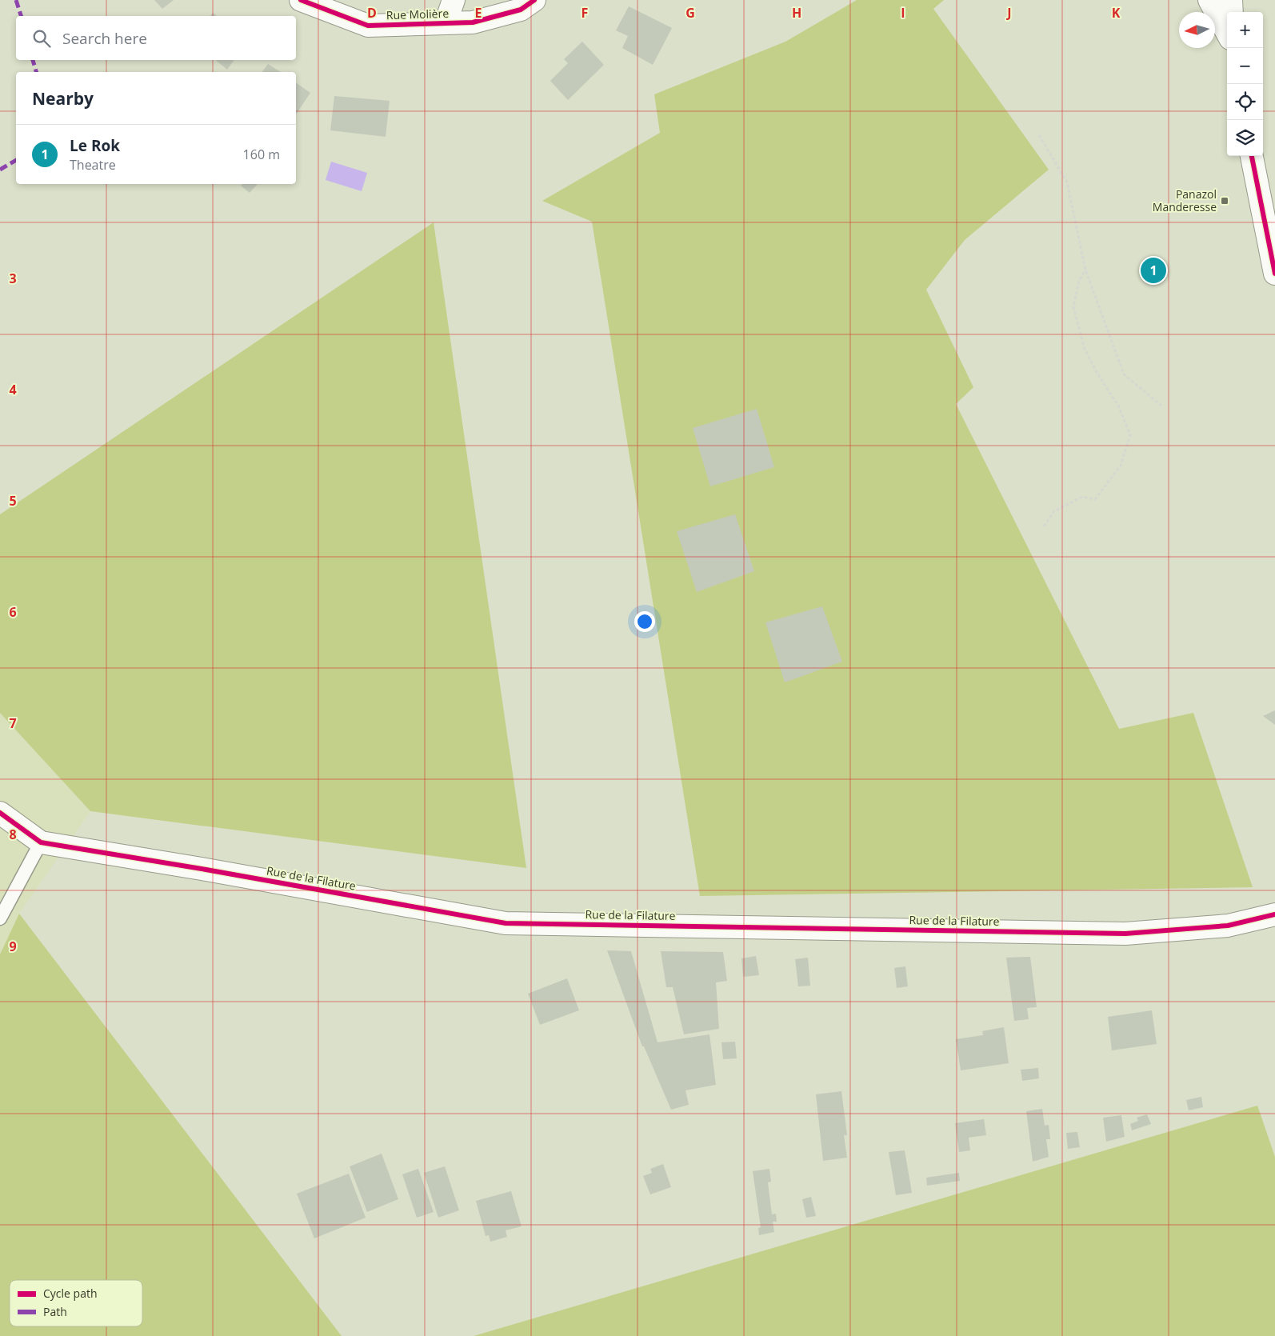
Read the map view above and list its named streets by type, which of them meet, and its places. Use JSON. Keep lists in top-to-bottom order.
{
  "streets": {
    "street": ["Rue Molière", "Rue de la Filature"]
  },
  "places": {
    "transit": ["Panazol Manderesse"]
  },
  "legend": ["Cycle path", "Path"],
  "north": "left",
  "page": {
    "map_buttons": ["+", "−"],
    "search": "Search here",
    "heading": "Nearby",
    "list": [
      {
        "mark": "1",
        "name": "Le Rok",
        "note": "Theatre",
        "value": "160 m"
      }
    ],
    "pins": "1"
  },
  "grid": {
    "columns": [
      "D",
      "E",
      "F",
      "G",
      "H",
      "I",
      "J",
      "K"
    ],
    "rows": [
      "3",
      "4",
      "5",
      "6",
      "7",
      "8",
      "9"
    ]
  }
}
